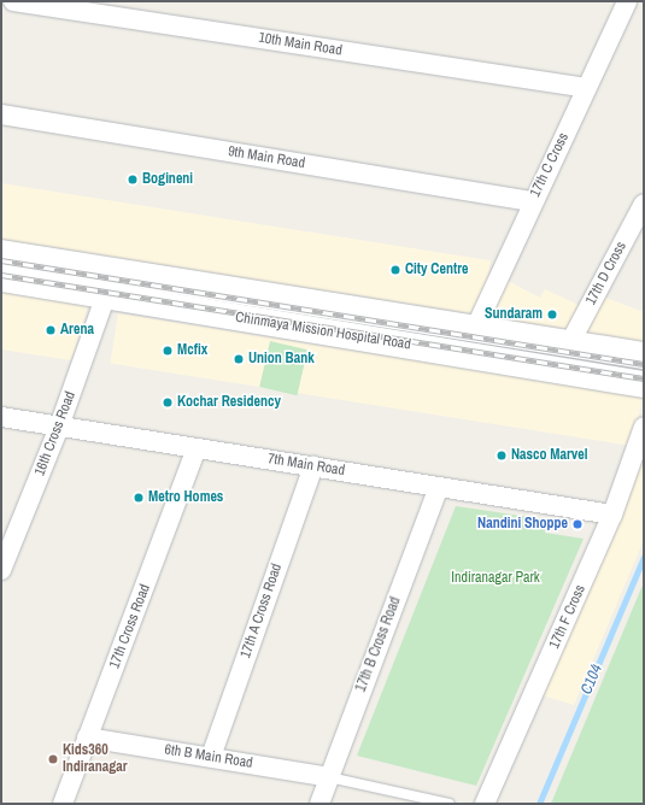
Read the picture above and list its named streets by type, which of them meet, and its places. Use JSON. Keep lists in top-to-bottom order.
{
  "streets": {
    "main road": ["Chinmaya Mission Hospital Road"],
    "street": [
      "10th Main Road",
      "9th Main Road",
      "17th C Cross",
      "17th D Cross",
      "16th Cross Road",
      "7th Main Road",
      "17th A Cross Road",
      "17th F Cross",
      "17th Cross Road",
      "17th B Cross Road",
      "6th B Main Road"
    ]
  },
  "crossings": [
    ["10th Main Road", "17th C Cross"],
    ["9th Main Road", "17th C Cross"],
    ["17th C Cross", "Chinmaya Mission Hospital Road"],
    ["17th D Cross", "Chinmaya Mission Hospital Road"],
    ["Chinmaya Mission Hospital Road", "16th Cross Road"],
    ["16th Cross Road", "7th Main Road"],
    ["7th Main Road", "17th A Cross Road"],
    ["7th Main Road", "17th F Cross"],
    ["7th Main Road", "17th Cross Road"],
    ["7th Main Road", "17th B Cross Road"],
    ["17th A Cross Road", "6th B Main Road"],
    ["17th Cross Road", "6th B Main Road"],
    ["17th B Cross Road", "6th B Main Road"]
  ],
  "water": ["C104"],
  "parks": ["Indiranagar Park"],
  "places": [
    "Bogineni",
    "City Centre",
    "Sundaram",
    "Arena",
    "Mcfix",
    "Union Bank",
    "Kochar Residency",
    "Nasco Marvel",
    "Metro Homes",
    "Nandini Shoppe",
    "Kids360 Indiranagar"
  ]
}
